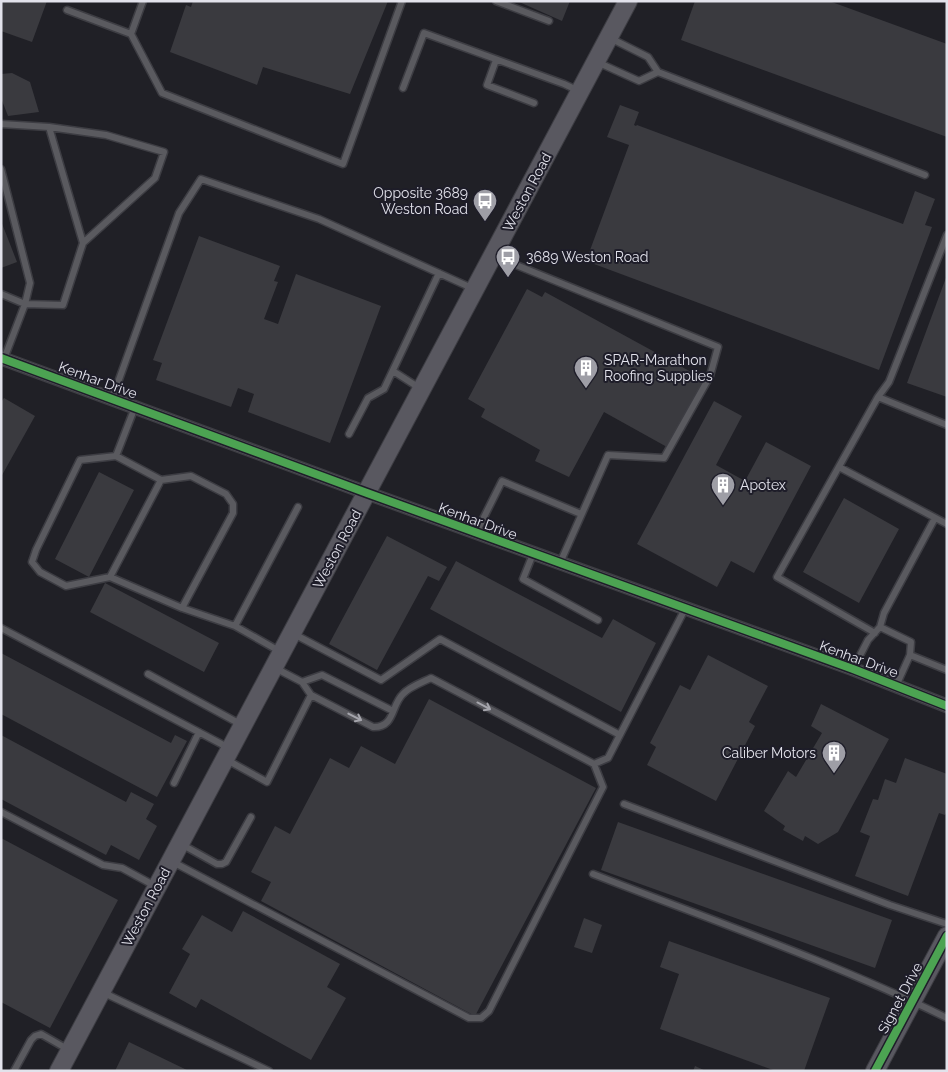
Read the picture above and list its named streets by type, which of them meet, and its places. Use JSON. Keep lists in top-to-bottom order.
{
  "streets": {
    "main road": ["Weston Road", "Signet Drive"],
    "street": ["Kenhar Drive"]
  },
  "crossings": [
    ["Weston Road", "Kenhar Drive"]
  ],
  "places": {
    "bus stop": ["Opposite 3689 Weston Road", "3689 Weston Road"],
    "building": ["SPAR-Marathon Roofing Supplies", "Apotex", "Caliber Motors"]
  }
}
